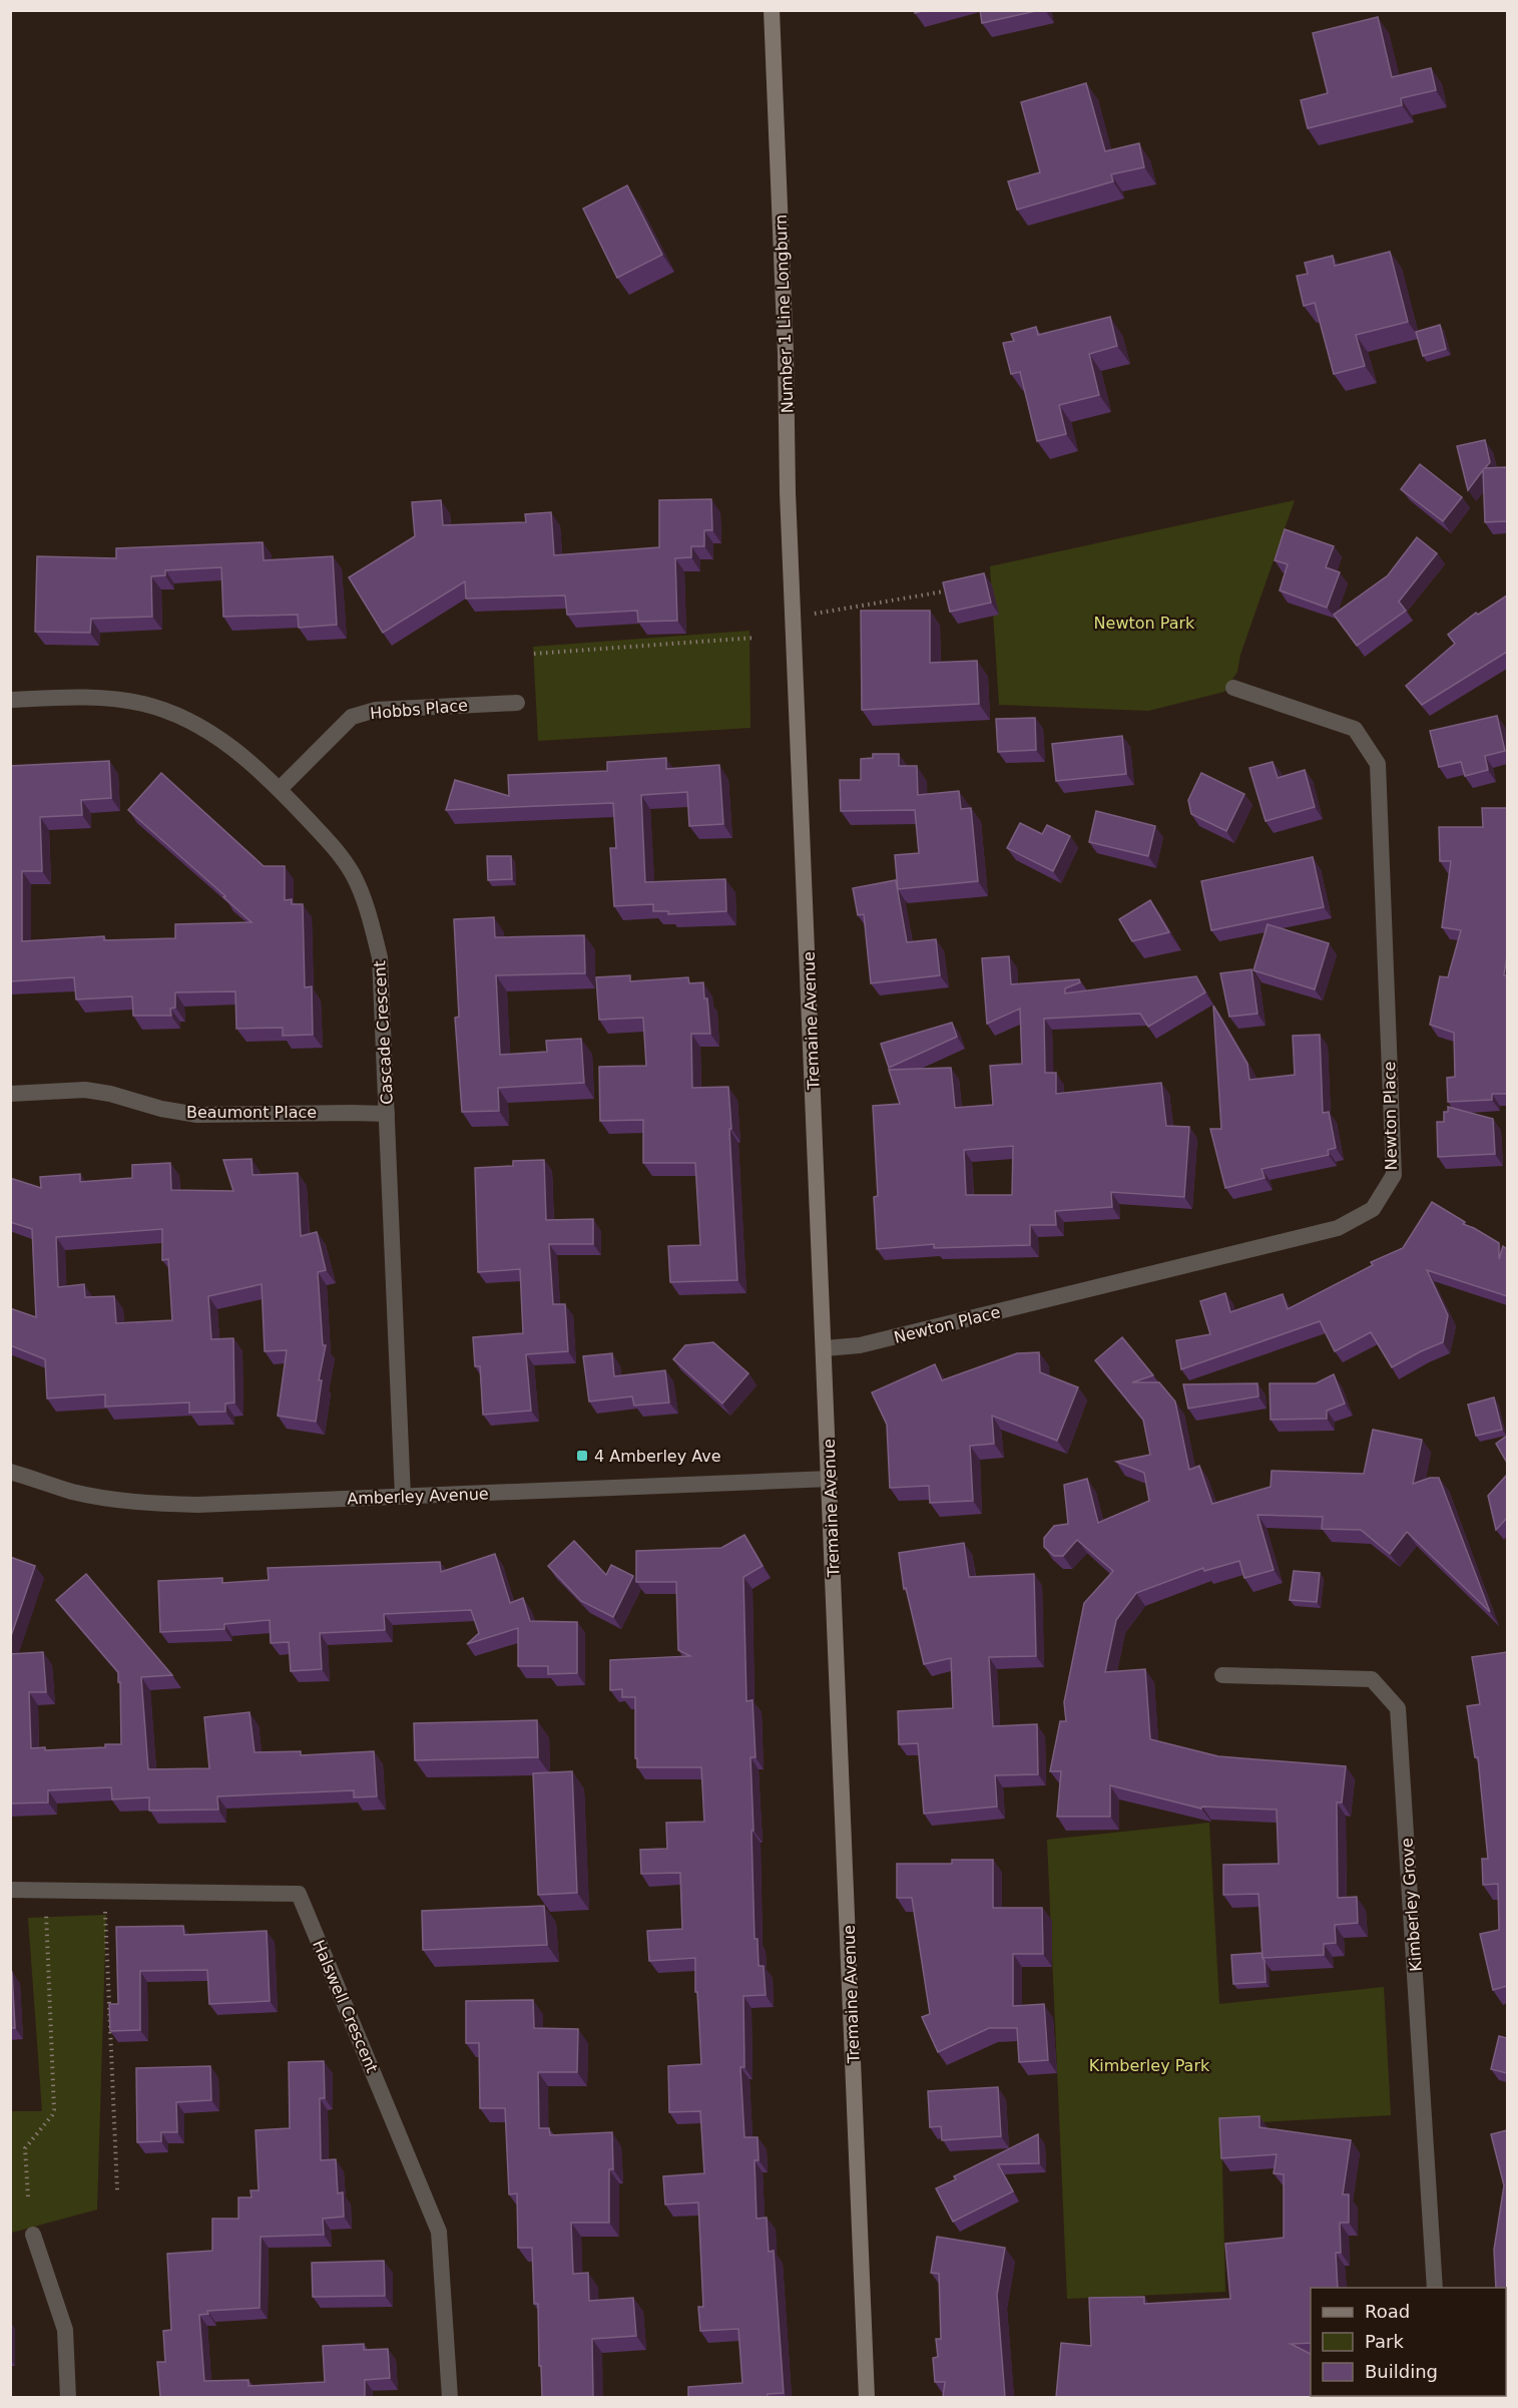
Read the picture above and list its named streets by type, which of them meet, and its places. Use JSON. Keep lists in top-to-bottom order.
{
  "streets": {
    "main road": ["Number 1 Line Longburn", "Tremaine Avenue"],
    "street": [
      "Hobbs Place",
      "Cascade Crescent",
      "Beaumont Place",
      "Newton Place",
      "Amberley Avenue",
      "Kimberley Grove",
      "Halswell Crescent"
    ]
  },
  "crossings": [
    ["Number 1 Line Longburn", "Tremaine Avenue"],
    ["Hobbs Place", "Cascade Crescent"],
    ["Tremaine Avenue", "Newton Place"],
    ["Tremaine Avenue", "Amberley Avenue"],
    ["Cascade Crescent", "Beaumont Place"],
    ["Cascade Crescent", "Amberley Avenue"]
  ],
  "parks": ["Newton Park", "Kimberley Park"],
  "places": {
    "transit": ["4 Amberley Ave"]
  },
  "legend": ["Road", "Park", "Building"]
}
